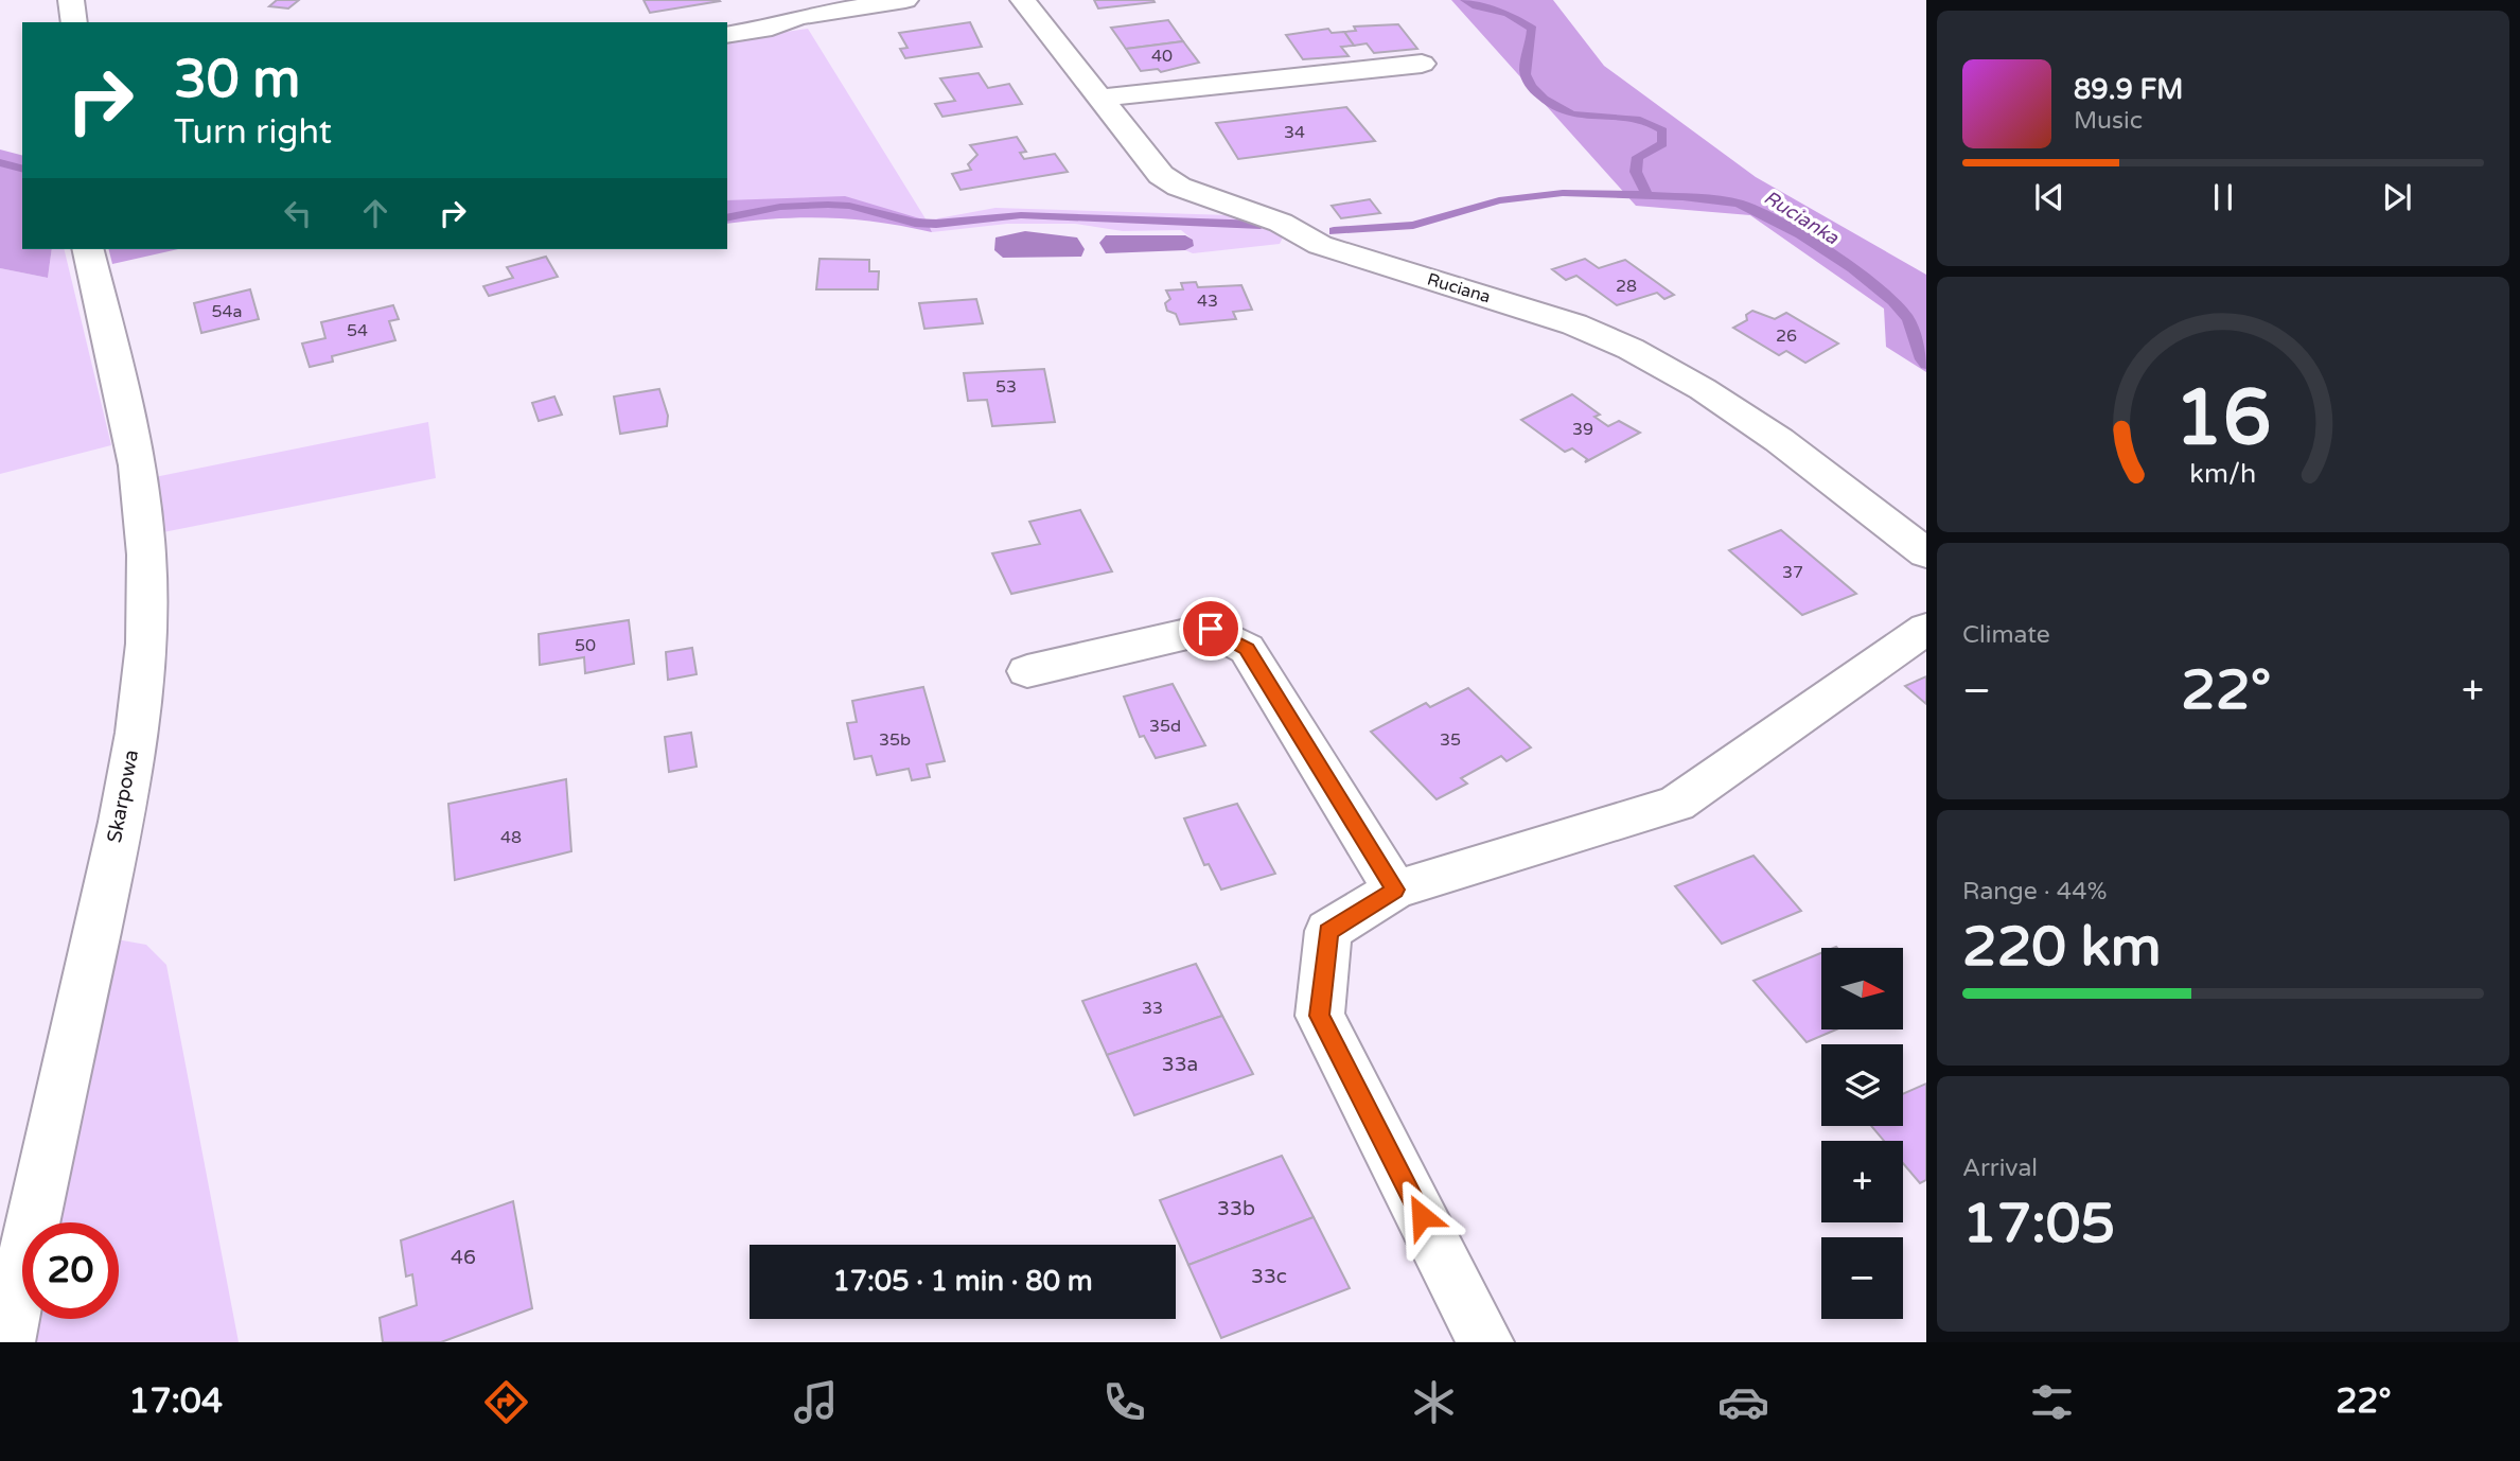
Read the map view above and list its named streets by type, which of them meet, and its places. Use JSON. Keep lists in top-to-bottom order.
{
  "streets": {
    "street": ["Ruciana", "Skarpowa"]
  },
  "water": ["Rucianka"],
  "house_numbers": [
    "40",
    "34",
    "28",
    "43",
    "54a",
    "54",
    "26",
    "53",
    "39",
    "37",
    "50",
    "35d",
    "35b",
    "35",
    "48",
    "33",
    "33a",
    "33b",
    "46",
    "33c"
  ],
  "north": "right",
  "page": {
    "turn": ["30 m", "Turn right"],
    "song": ["89.9 FM", "Music"],
    "tile": [
      "Climate",
      ["Range · 44%", "220 km"],
      ["Arrival", "17:05"]
    ],
    "heat": ["−", "22°", "+"],
    "map_buttons": ["+", "−"],
    "limit": "20",
    "trip": "17:05 · 1 min · 80 m",
    "tabs": ["17:04", "22°"],
    "gauge": ["16", "km/h"]
  }
}
